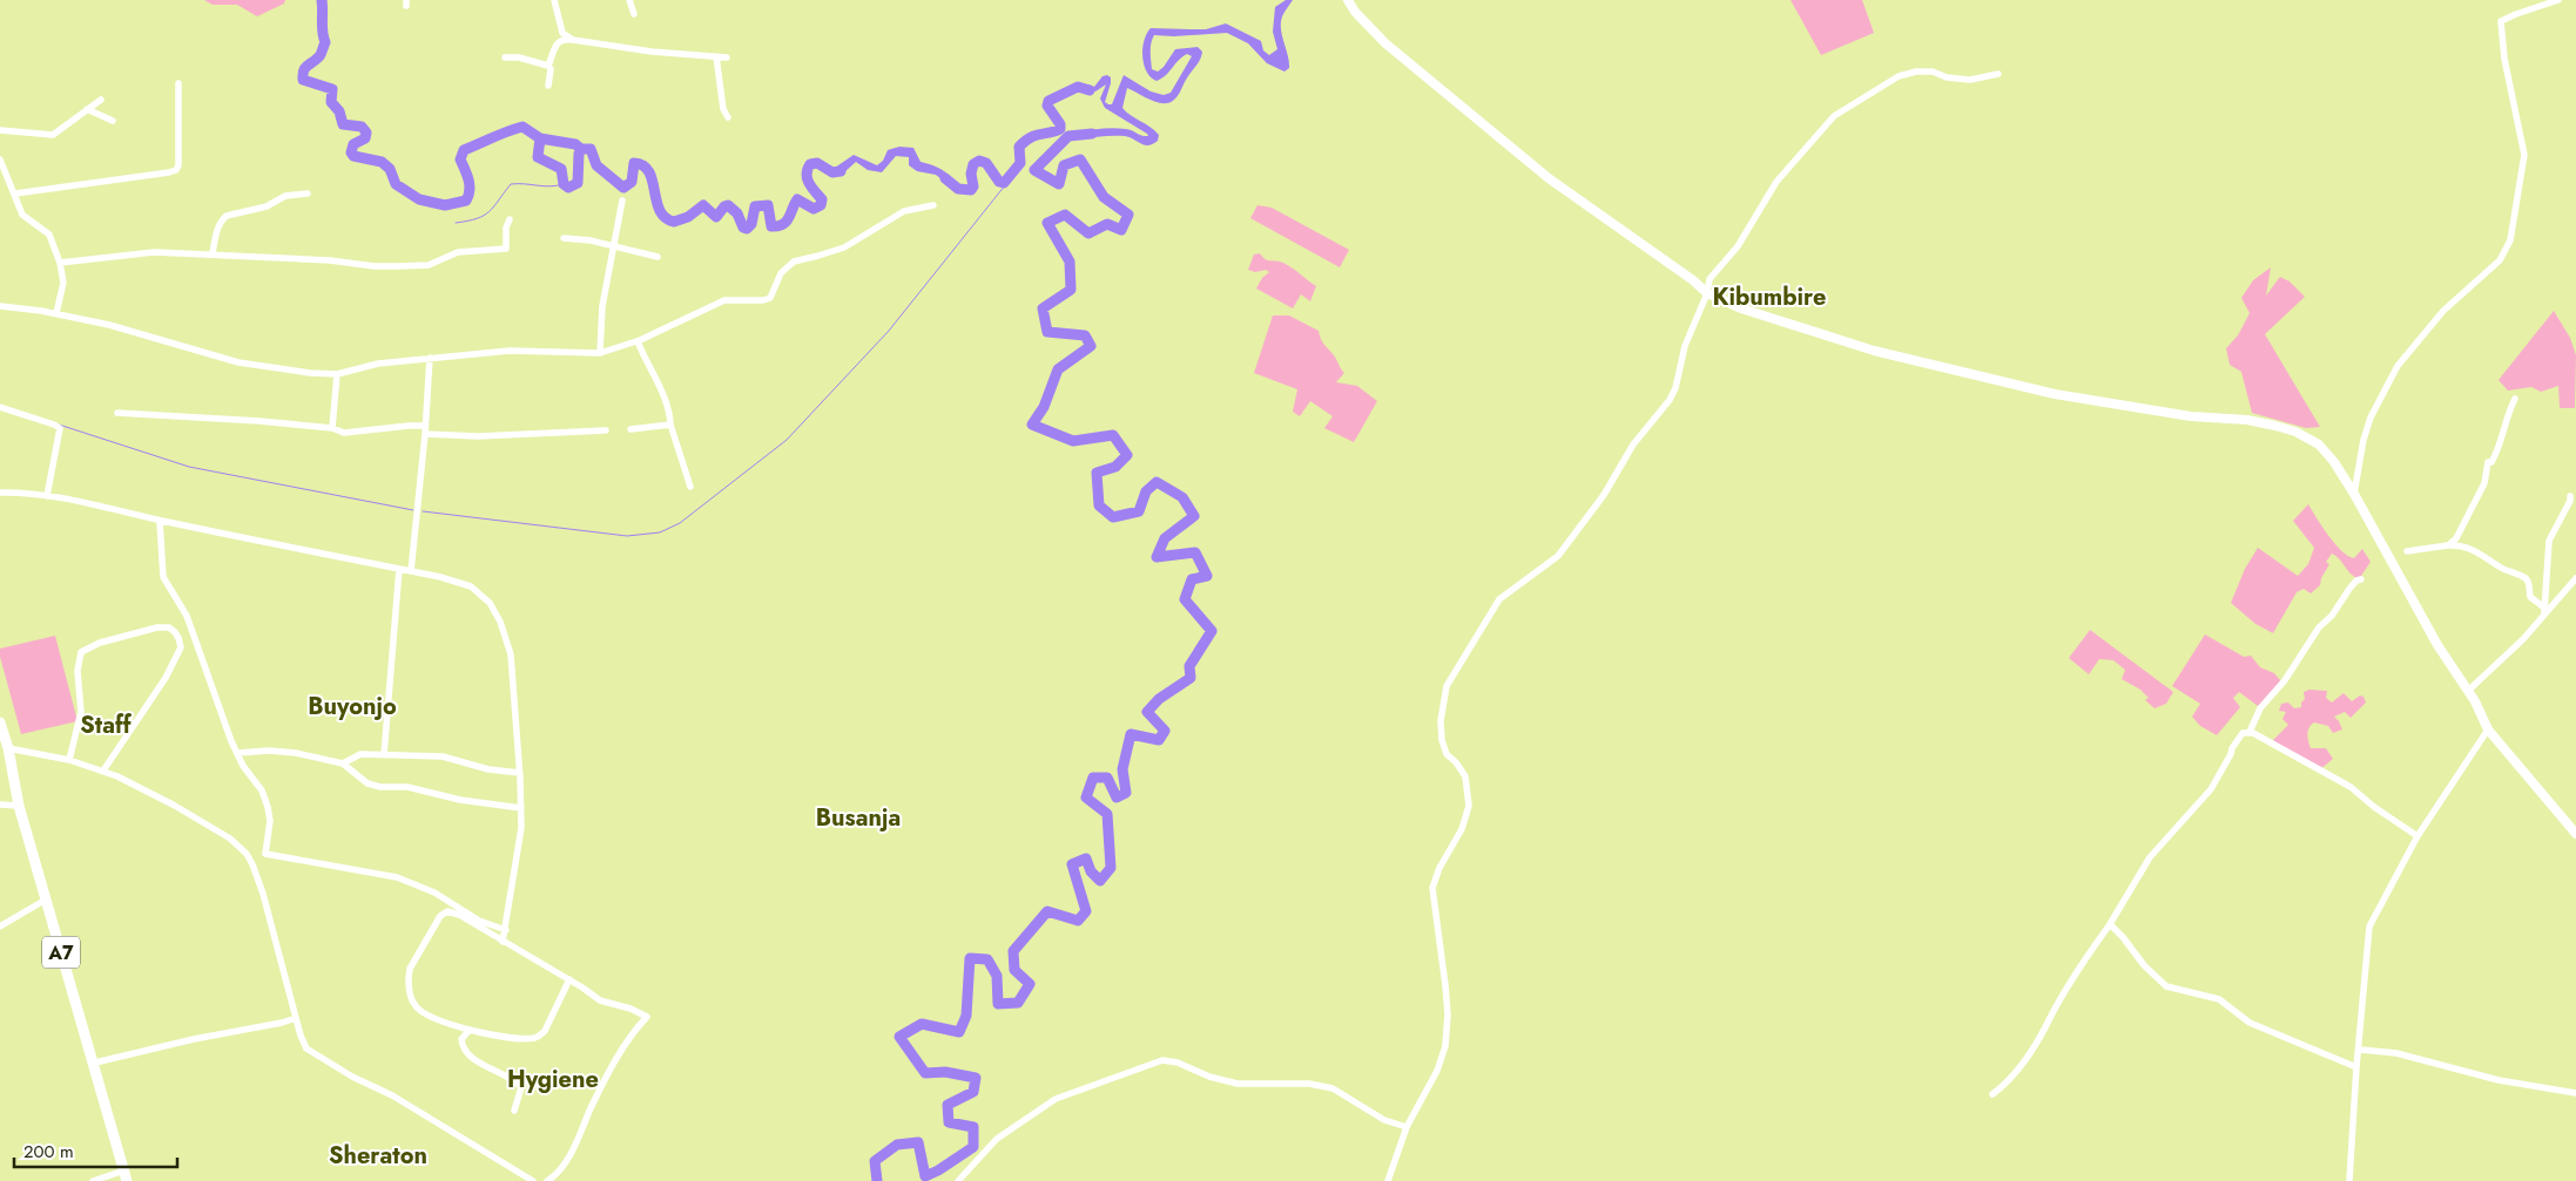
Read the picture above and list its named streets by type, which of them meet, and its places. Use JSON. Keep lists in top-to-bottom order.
{
  "streets": {
    "main road": ["A7"]
  },
  "districts": [
    "Kibumbire",
    "Buyonjo",
    "Staff",
    "Busanja",
    "Hygiene",
    "Sheraton"
  ],
  "scale_bar": "200 m"
}
